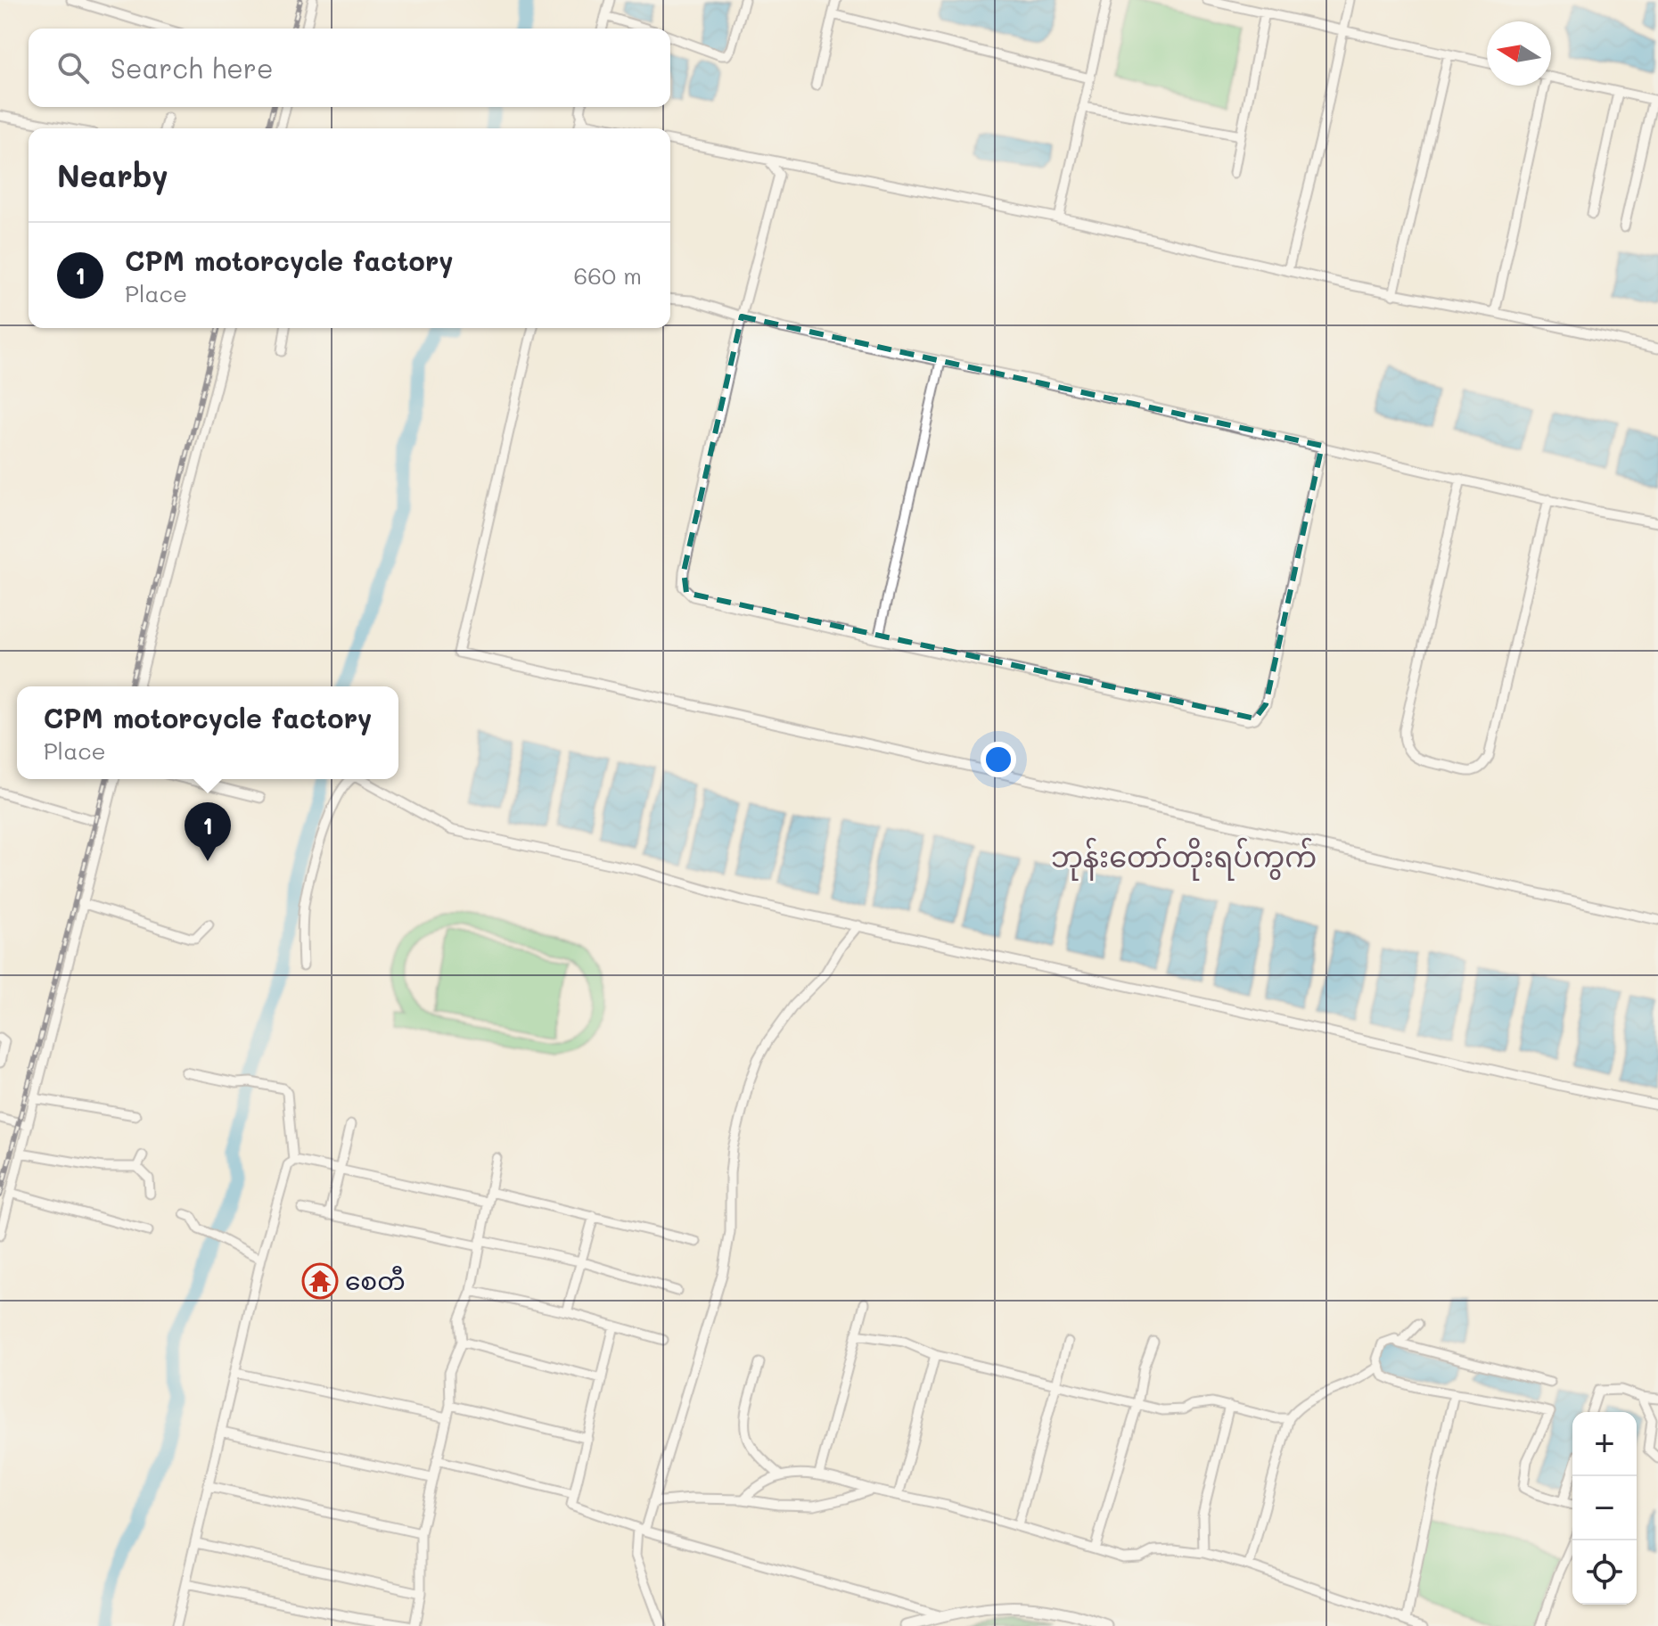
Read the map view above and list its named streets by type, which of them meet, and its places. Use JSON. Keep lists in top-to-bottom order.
{
  "districts": ["ဘုန်းတော်တိုးရပ်ကွက်"],
  "places": {
    "temple": ["စေတီ"]
  },
  "north": "left",
  "page": {
    "search": "Search here",
    "heading": "Nearby",
    "list": [
      {
        "mark": "1",
        "name": "CPM motorcycle factory",
        "note": "Place",
        "value": "660 m"
      }
    ],
    "popup": ["CPM motorcycle factory", "Place"],
    "pins": "1",
    "map_buttons": ["+", "−"]
  }
}
